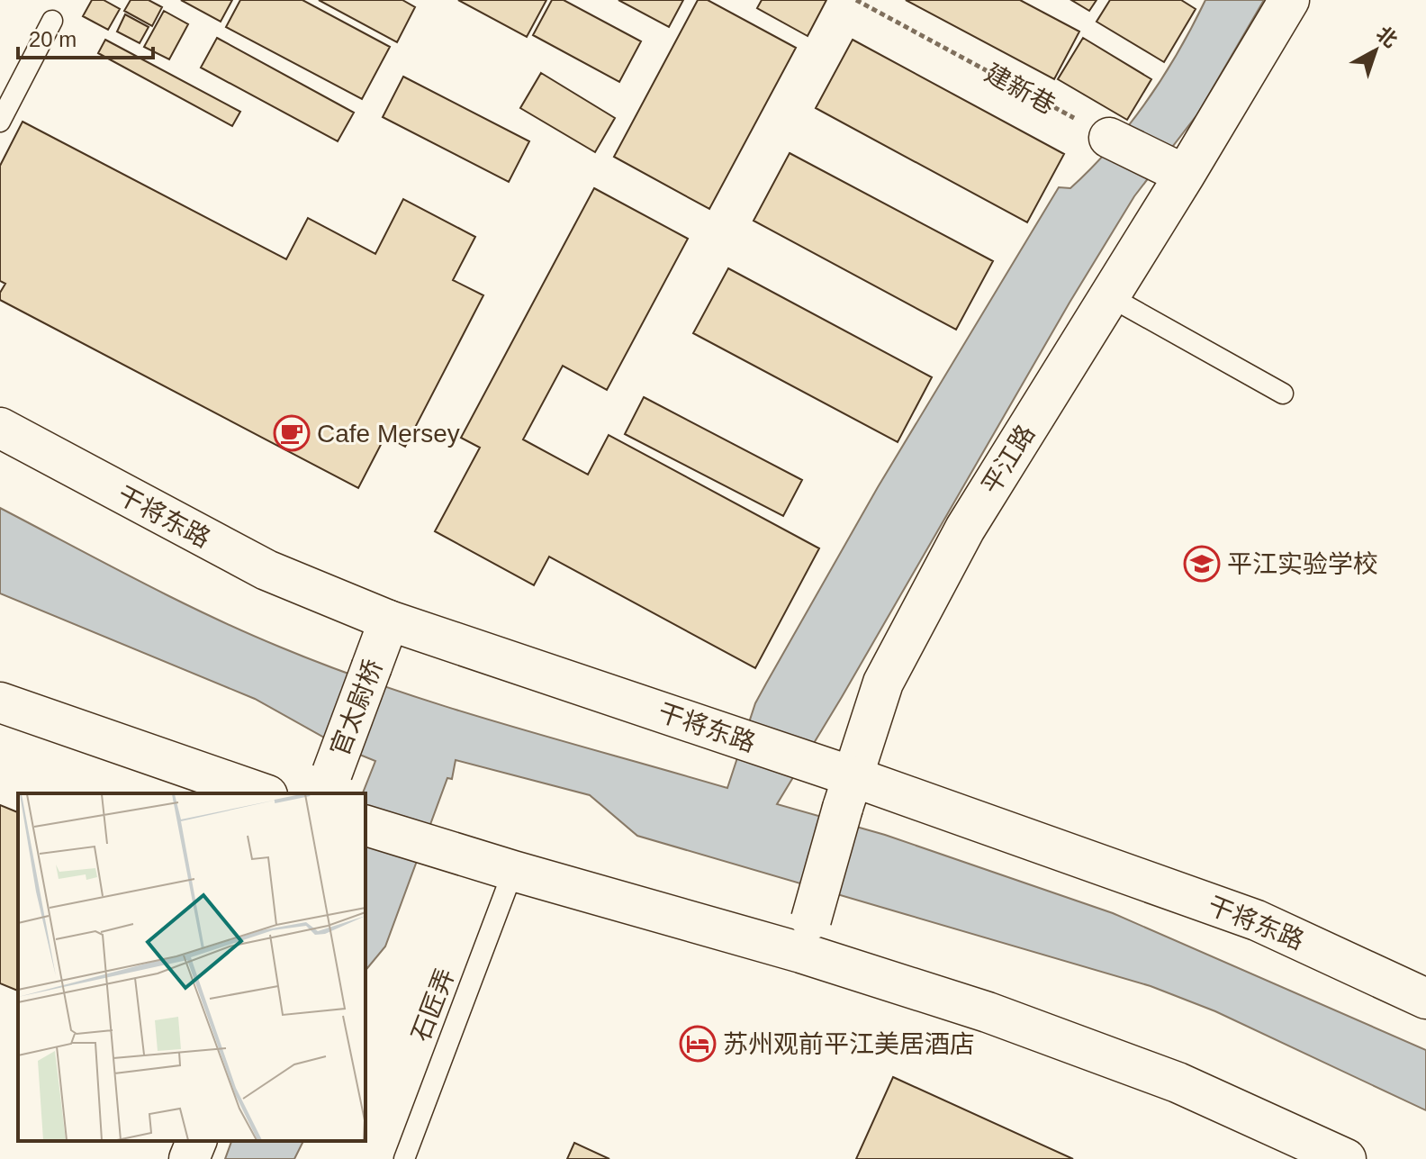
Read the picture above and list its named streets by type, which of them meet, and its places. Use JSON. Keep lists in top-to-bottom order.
{
  "streets": {
    "main road": ["平江路", "干将东路", "官太尉桥"],
    "lane": ["石匠弄"],
    "path": ["建新巷"]
  },
  "crossings": [
    ["平江路", "干将东路"],
    ["干将东路", "官太尉桥"]
  ],
  "places": {
    "cafe": ["Cafe Mersey"],
    "school or university": ["平江实验学校"],
    "hotel": ["苏州观前平江美居酒店"]
  },
  "scale_bar": "20 m",
  "north": "top right"
}
